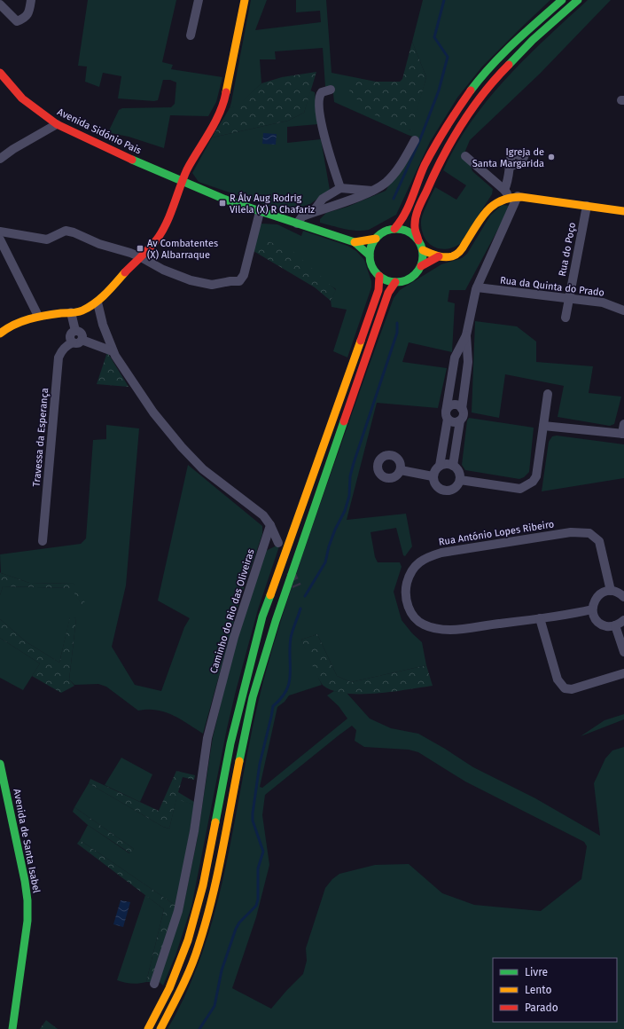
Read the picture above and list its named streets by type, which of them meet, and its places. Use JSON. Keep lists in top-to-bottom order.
{
  "streets": {
    "main road": ["Avenida Sidónio Pais", "Avenida de Santa Isabel"],
    "street": [
      "Rua do Poço",
      "Rua da Quinta do Prado",
      "Travessa da Esperança",
      "Rua António Lopes Ribeiro",
      "Caminho do Rio das Oliveiras"
    ]
  },
  "crossings": [
    ["Rua do Poço", "Rua da Quinta do Prado"]
  ],
  "places": {
    "other": ["Igreja de Santa Margarida"],
    "transit": ["R Álv Aug Rodrig Vilela (X) R Chafariz", "Av Combatentes (X) Albarraque"]
  },
  "legend": ["Livre", "Lento", "Parado"]
}
